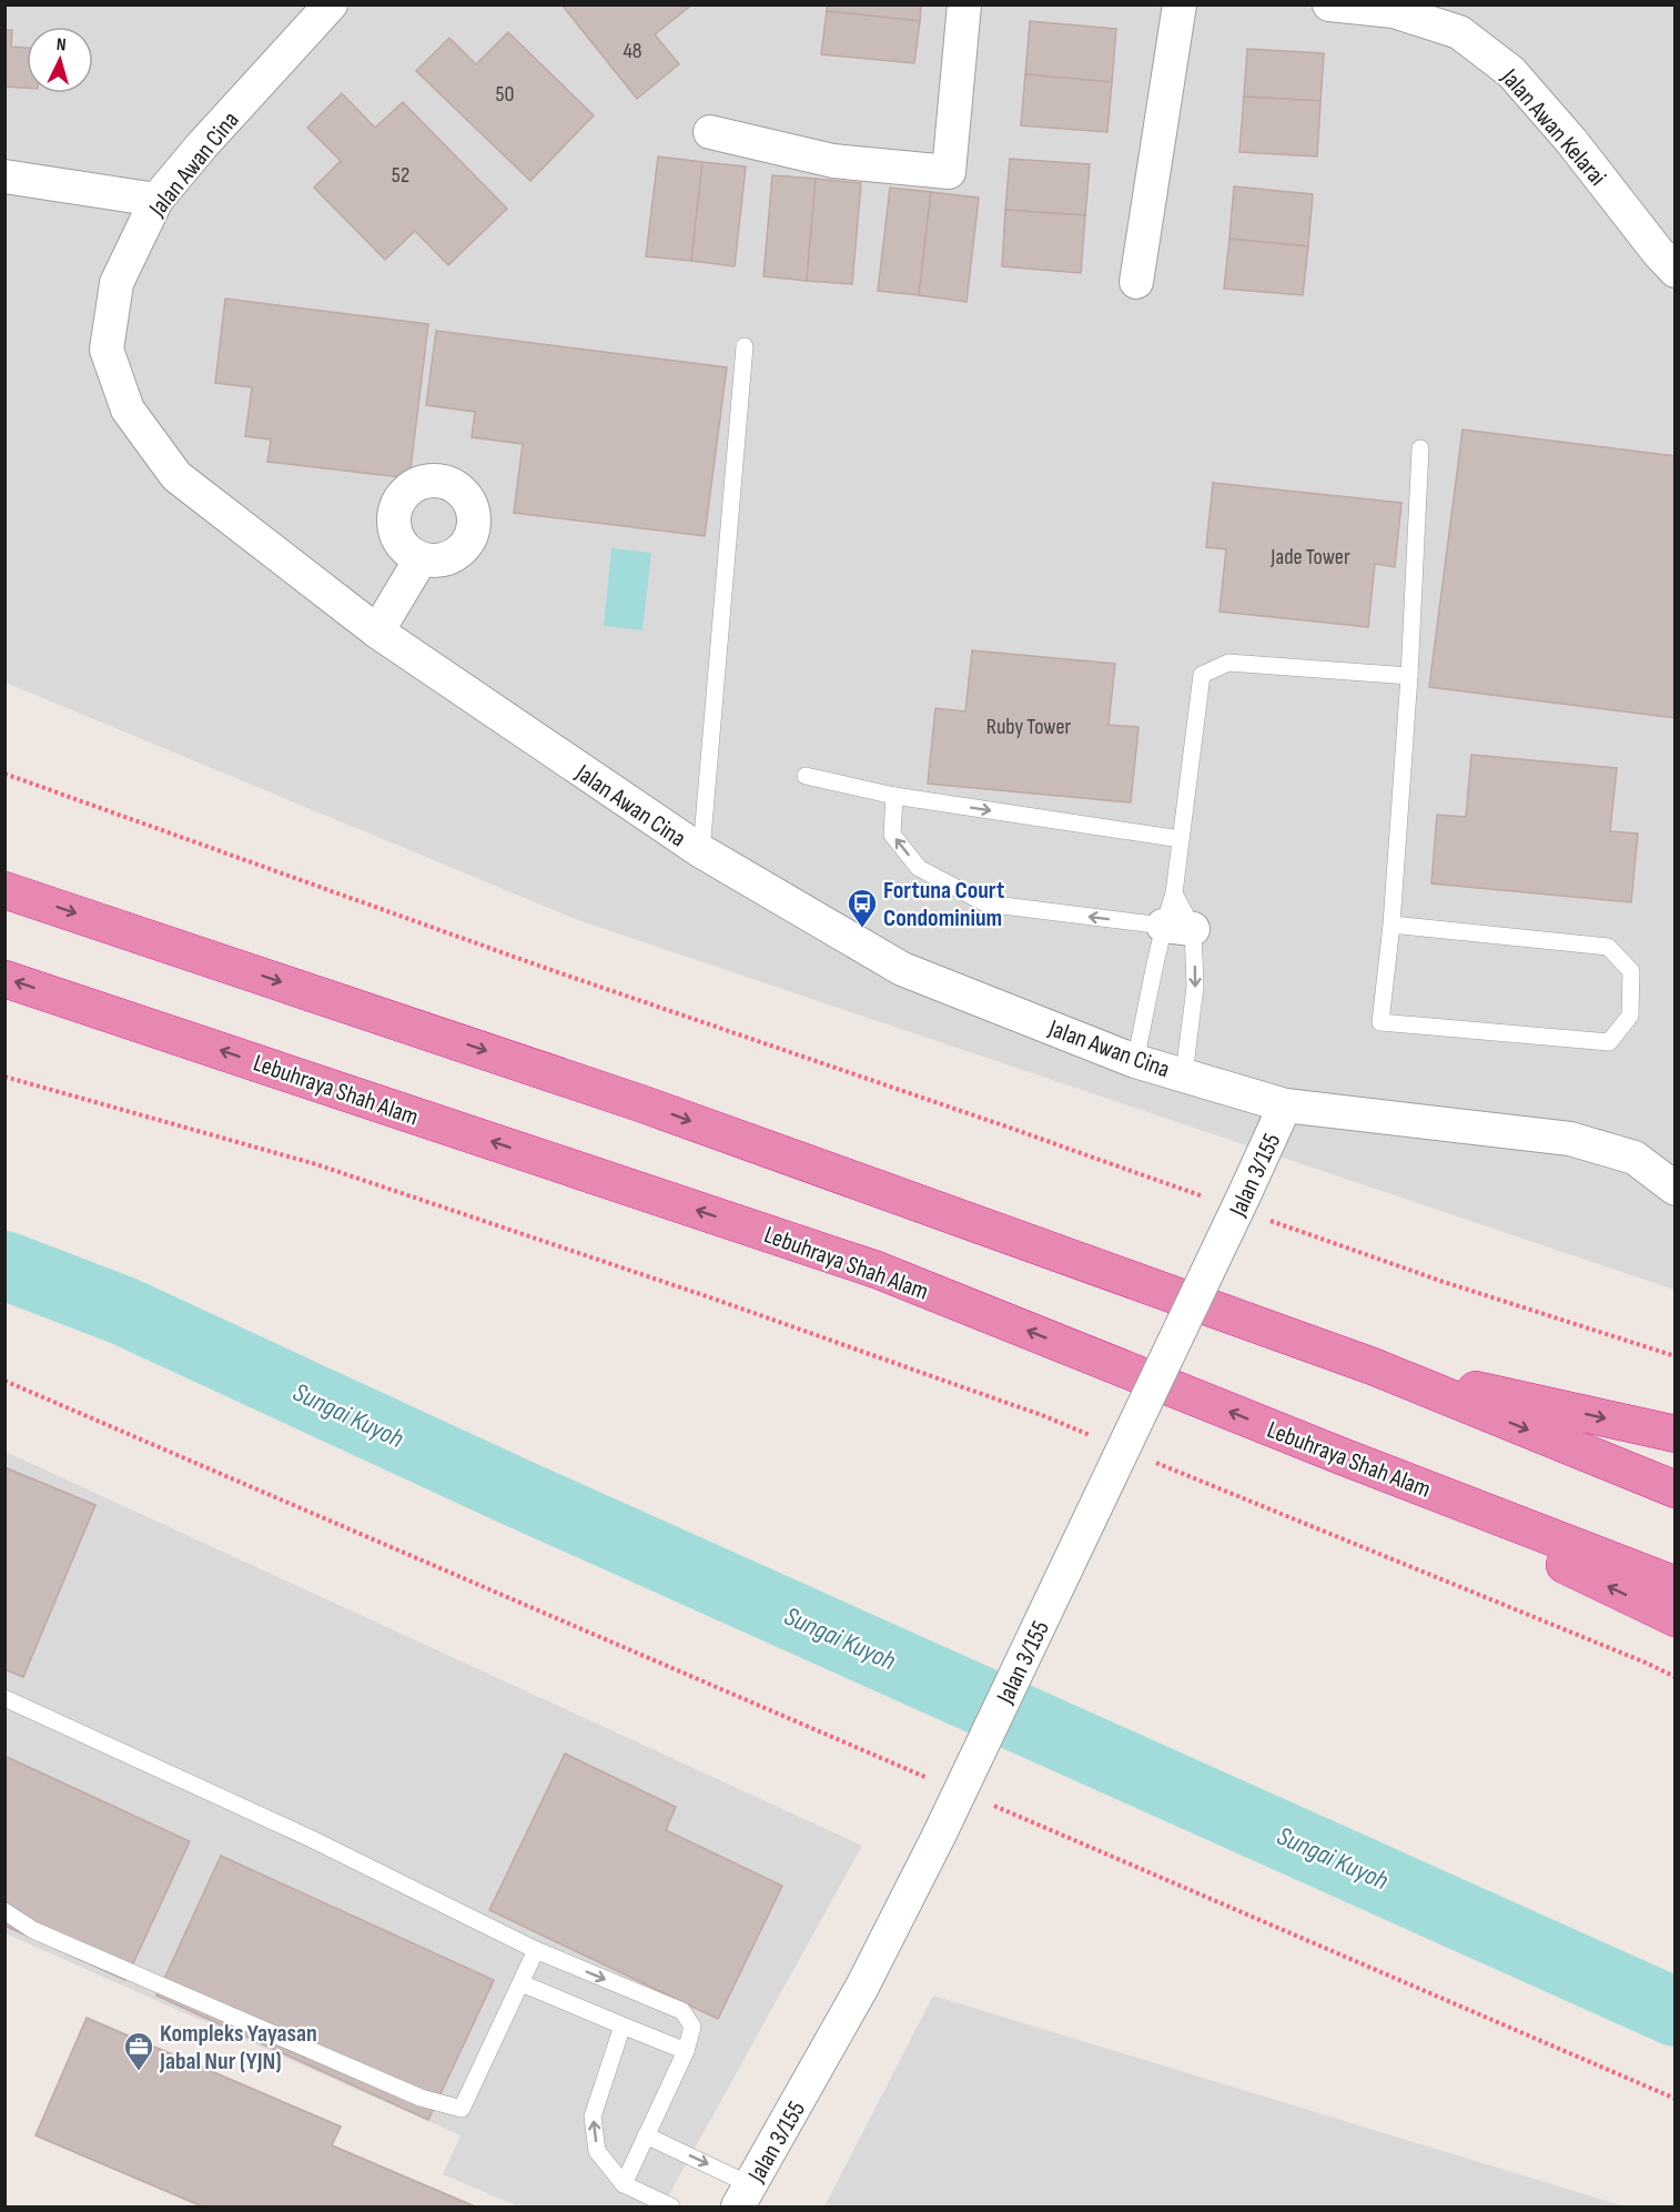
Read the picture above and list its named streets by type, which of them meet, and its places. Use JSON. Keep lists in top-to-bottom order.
{
  "streets": {
    "highway": ["Lebuhraya Shah Alam"],
    "street": ["Jalan Awan Kelarai", "Jalan Awan Cina", "Jalan 3/155"]
  },
  "crossings": [
    ["Jalan Awan Cina", "Jalan 3/155"]
  ],
  "water": ["Sungai Kuyoh"],
  "places": {
    "bus stop": ["Fortuna Court Condominium"],
    "office": ["Kompleks Yayasan Jabal Nur (YJN)"]
  },
  "house_numbers": [
    "48",
    "50",
    "52",
    "Jade Tower",
    "Ruby Tower"
  ],
  "north": "top"
}
